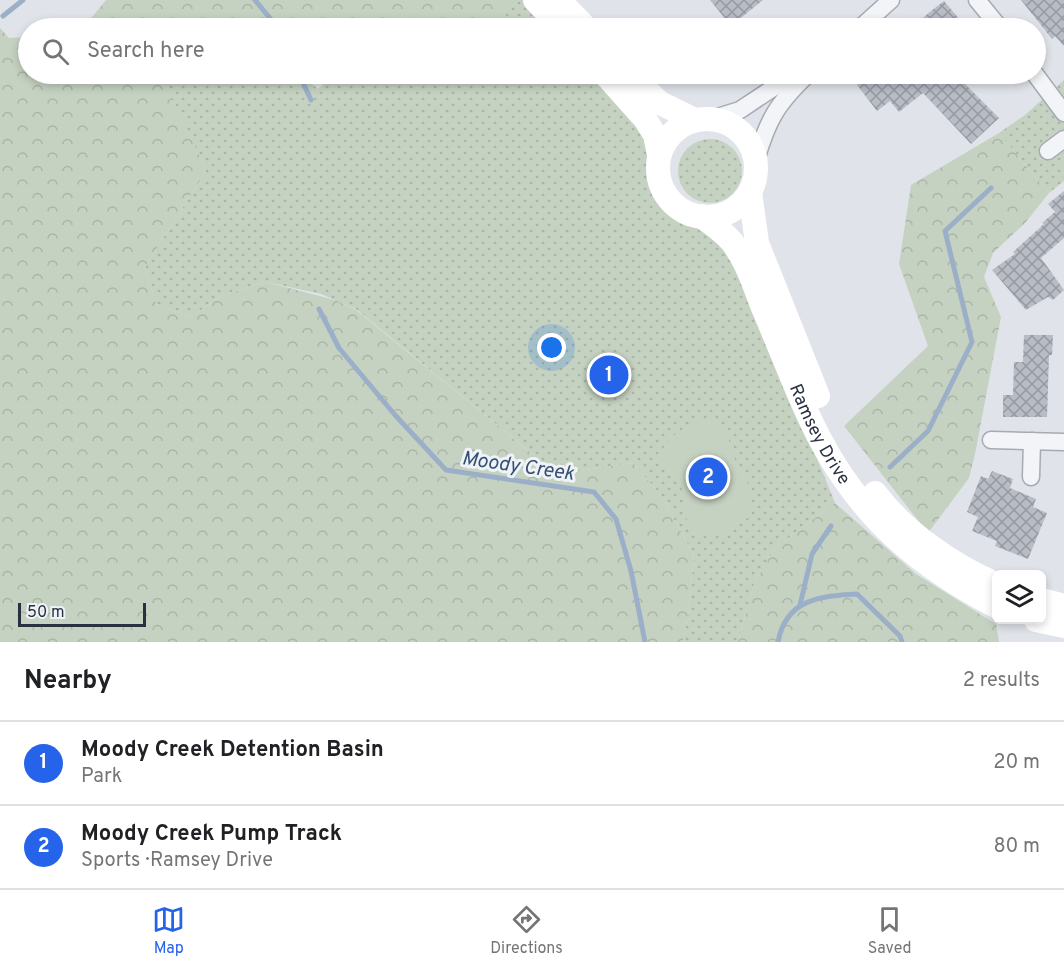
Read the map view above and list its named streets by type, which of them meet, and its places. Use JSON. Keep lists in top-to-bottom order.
{
  "streets": {
    "main road": ["Ramsey Drive"]
  },
  "water": ["Moody Creek"],
  "scale_bar": "50 m",
  "page": {
    "search": "Search here",
    "pins": ["1", "2"],
    "scale": "50 m",
    "heading": ["Nearby", "2 results"],
    "list": [
      {
        "mark": "1",
        "name": "Moody Creek Detention Basin",
        "note": "Park",
        "value": "20 m"
      },
      {
        "mark": "2",
        "name": "Moody Creek Pump Track",
        "note": "Sports · Ramsey Drive",
        "value": "80 m"
      }
    ],
    "nav": ["Map", "Directions", "Saved"]
  }
}
